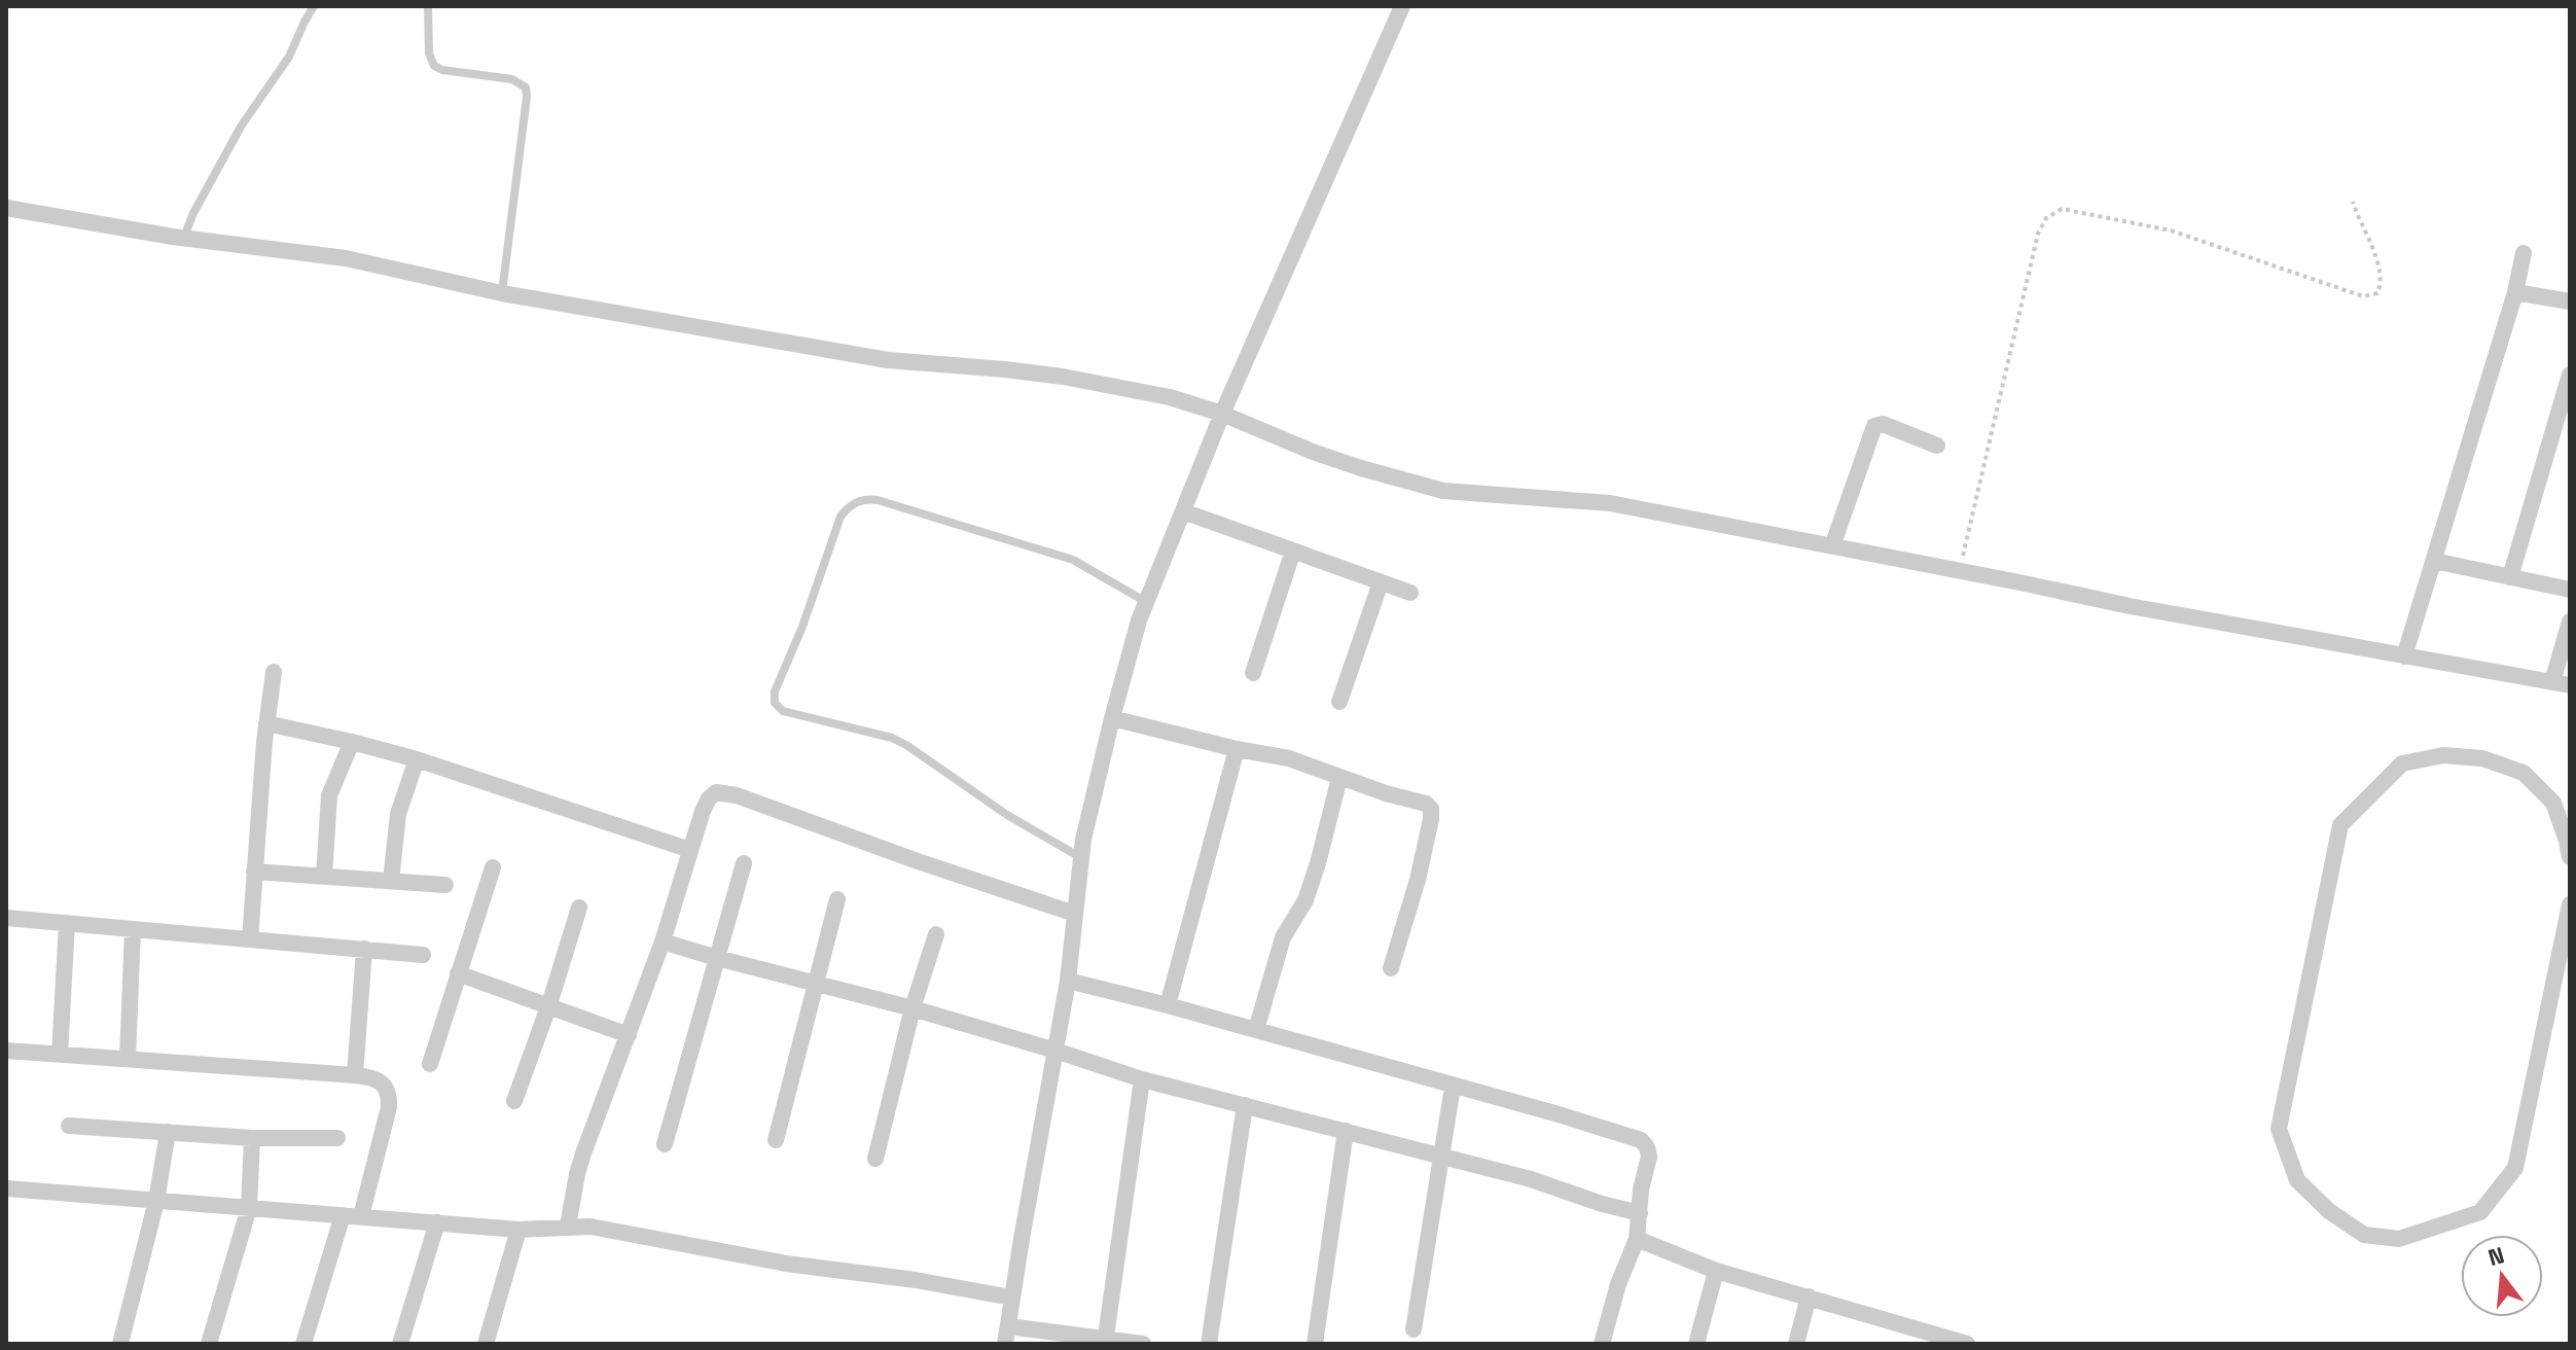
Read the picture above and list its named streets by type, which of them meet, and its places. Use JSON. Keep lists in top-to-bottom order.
{
  "north": "top"
}
